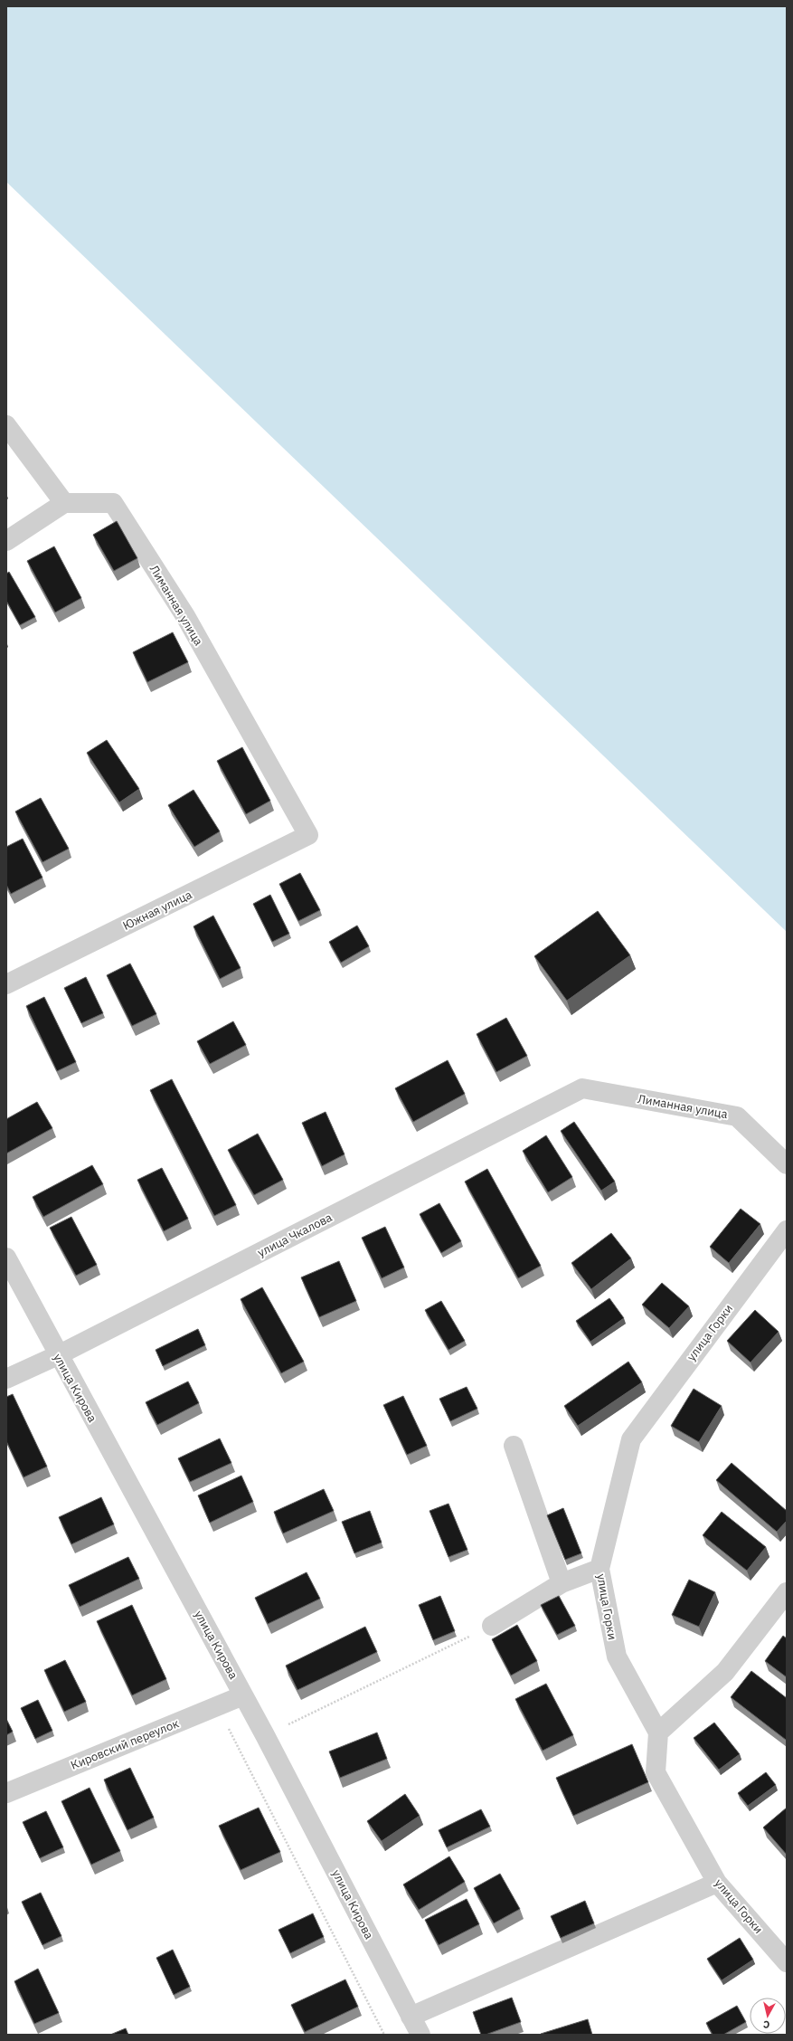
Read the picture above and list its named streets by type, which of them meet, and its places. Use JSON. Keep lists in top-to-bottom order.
{
  "streets": {
    "street": [
      "Лиманная улица",
      "Южная улица",
      "улица Чкалова",
      "улица Горки",
      "улица Кирова",
      "Кировский переулок"
    ]
  },
  "crossings": [
    ["Лиманная улица", "Южная улица"],
    ["Лиманная улица", "улица Чкалова"],
    ["улица Чкалова", "улица Кирова"],
    ["улица Кирова", "Кировский переулок"]
  ],
  "north": "bottom"
}
